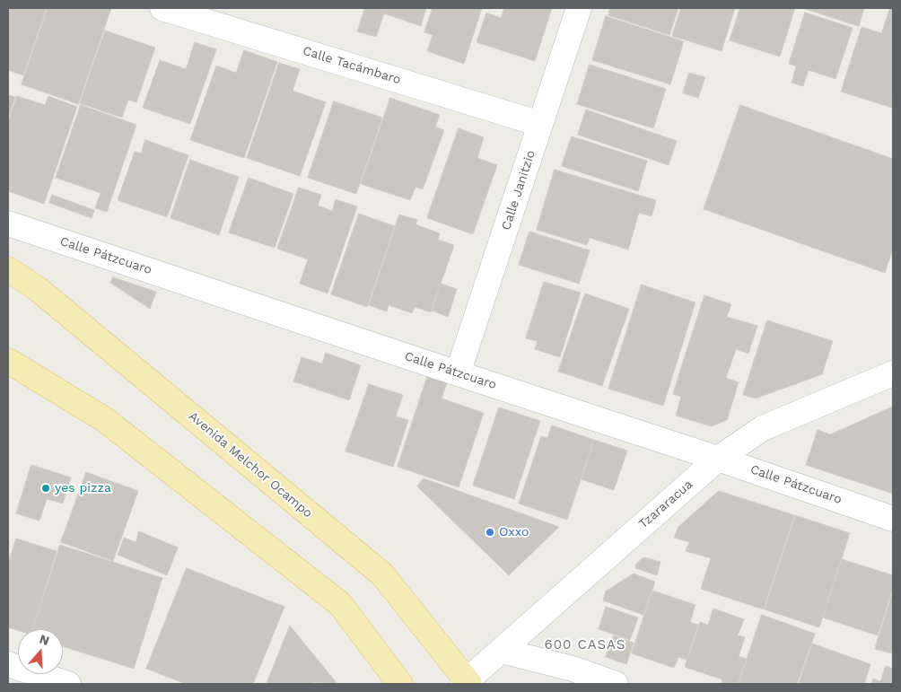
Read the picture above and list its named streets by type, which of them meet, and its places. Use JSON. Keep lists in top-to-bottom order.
{
  "streets": {
    "main road": ["Avenida Melchor Ocampo"],
    "street": [
      "Calle Tacámbaro",
      "Calle Janitzio",
      "Calle Pátzcuaro",
      "Tzararacua"
    ]
  },
  "crossings": [
    ["Calle Tacámbaro", "Calle Janitzio"],
    ["Calle Janitzio", "Calle Pátzcuaro"],
    ["Calle Pátzcuaro", "Tzararacua"],
    ["Avenida Melchor Ocampo", "Tzararacua"]
  ],
  "districts": ["600 CASAS"],
  "places": ["yes pizza", "Oxxo"],
  "north": "top"
}
